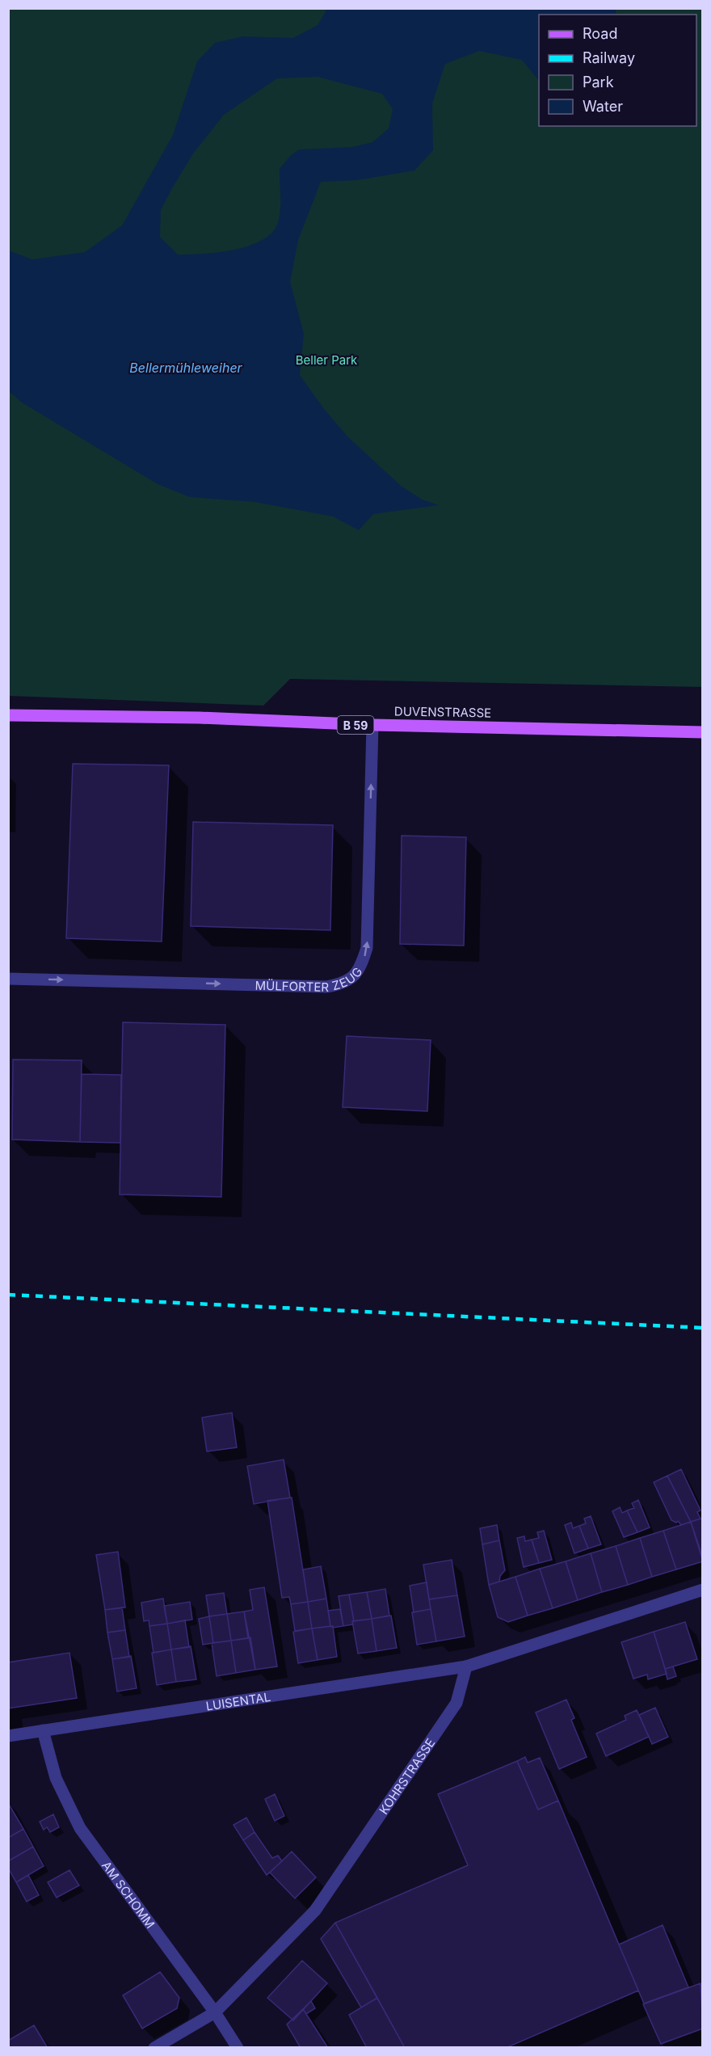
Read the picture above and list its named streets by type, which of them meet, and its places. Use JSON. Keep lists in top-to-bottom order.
{
  "streets": {
    "main road": ["DUVENSTRASSE", "B 59"],
    "street": [
      "MÜLFORTER ZEUG",
      "LUISENTAL",
      "KOHRSTRASSE",
      "AM SCHOMM"
    ]
  },
  "crossings": [
    ["DUVENSTRASSE", "MÜLFORTER ZEUG"],
    ["LUISENTAL", "KOHRSTRASSE"],
    ["LUISENTAL", "AM SCHOMM"],
    ["KOHRSTRASSE", "AM SCHOMM"]
  ],
  "water": ["Bellermühleweiher"],
  "parks": ["Beller Park"],
  "legend": [
    "Road",
    "Railway",
    "Park",
    "Water"
  ]
}
